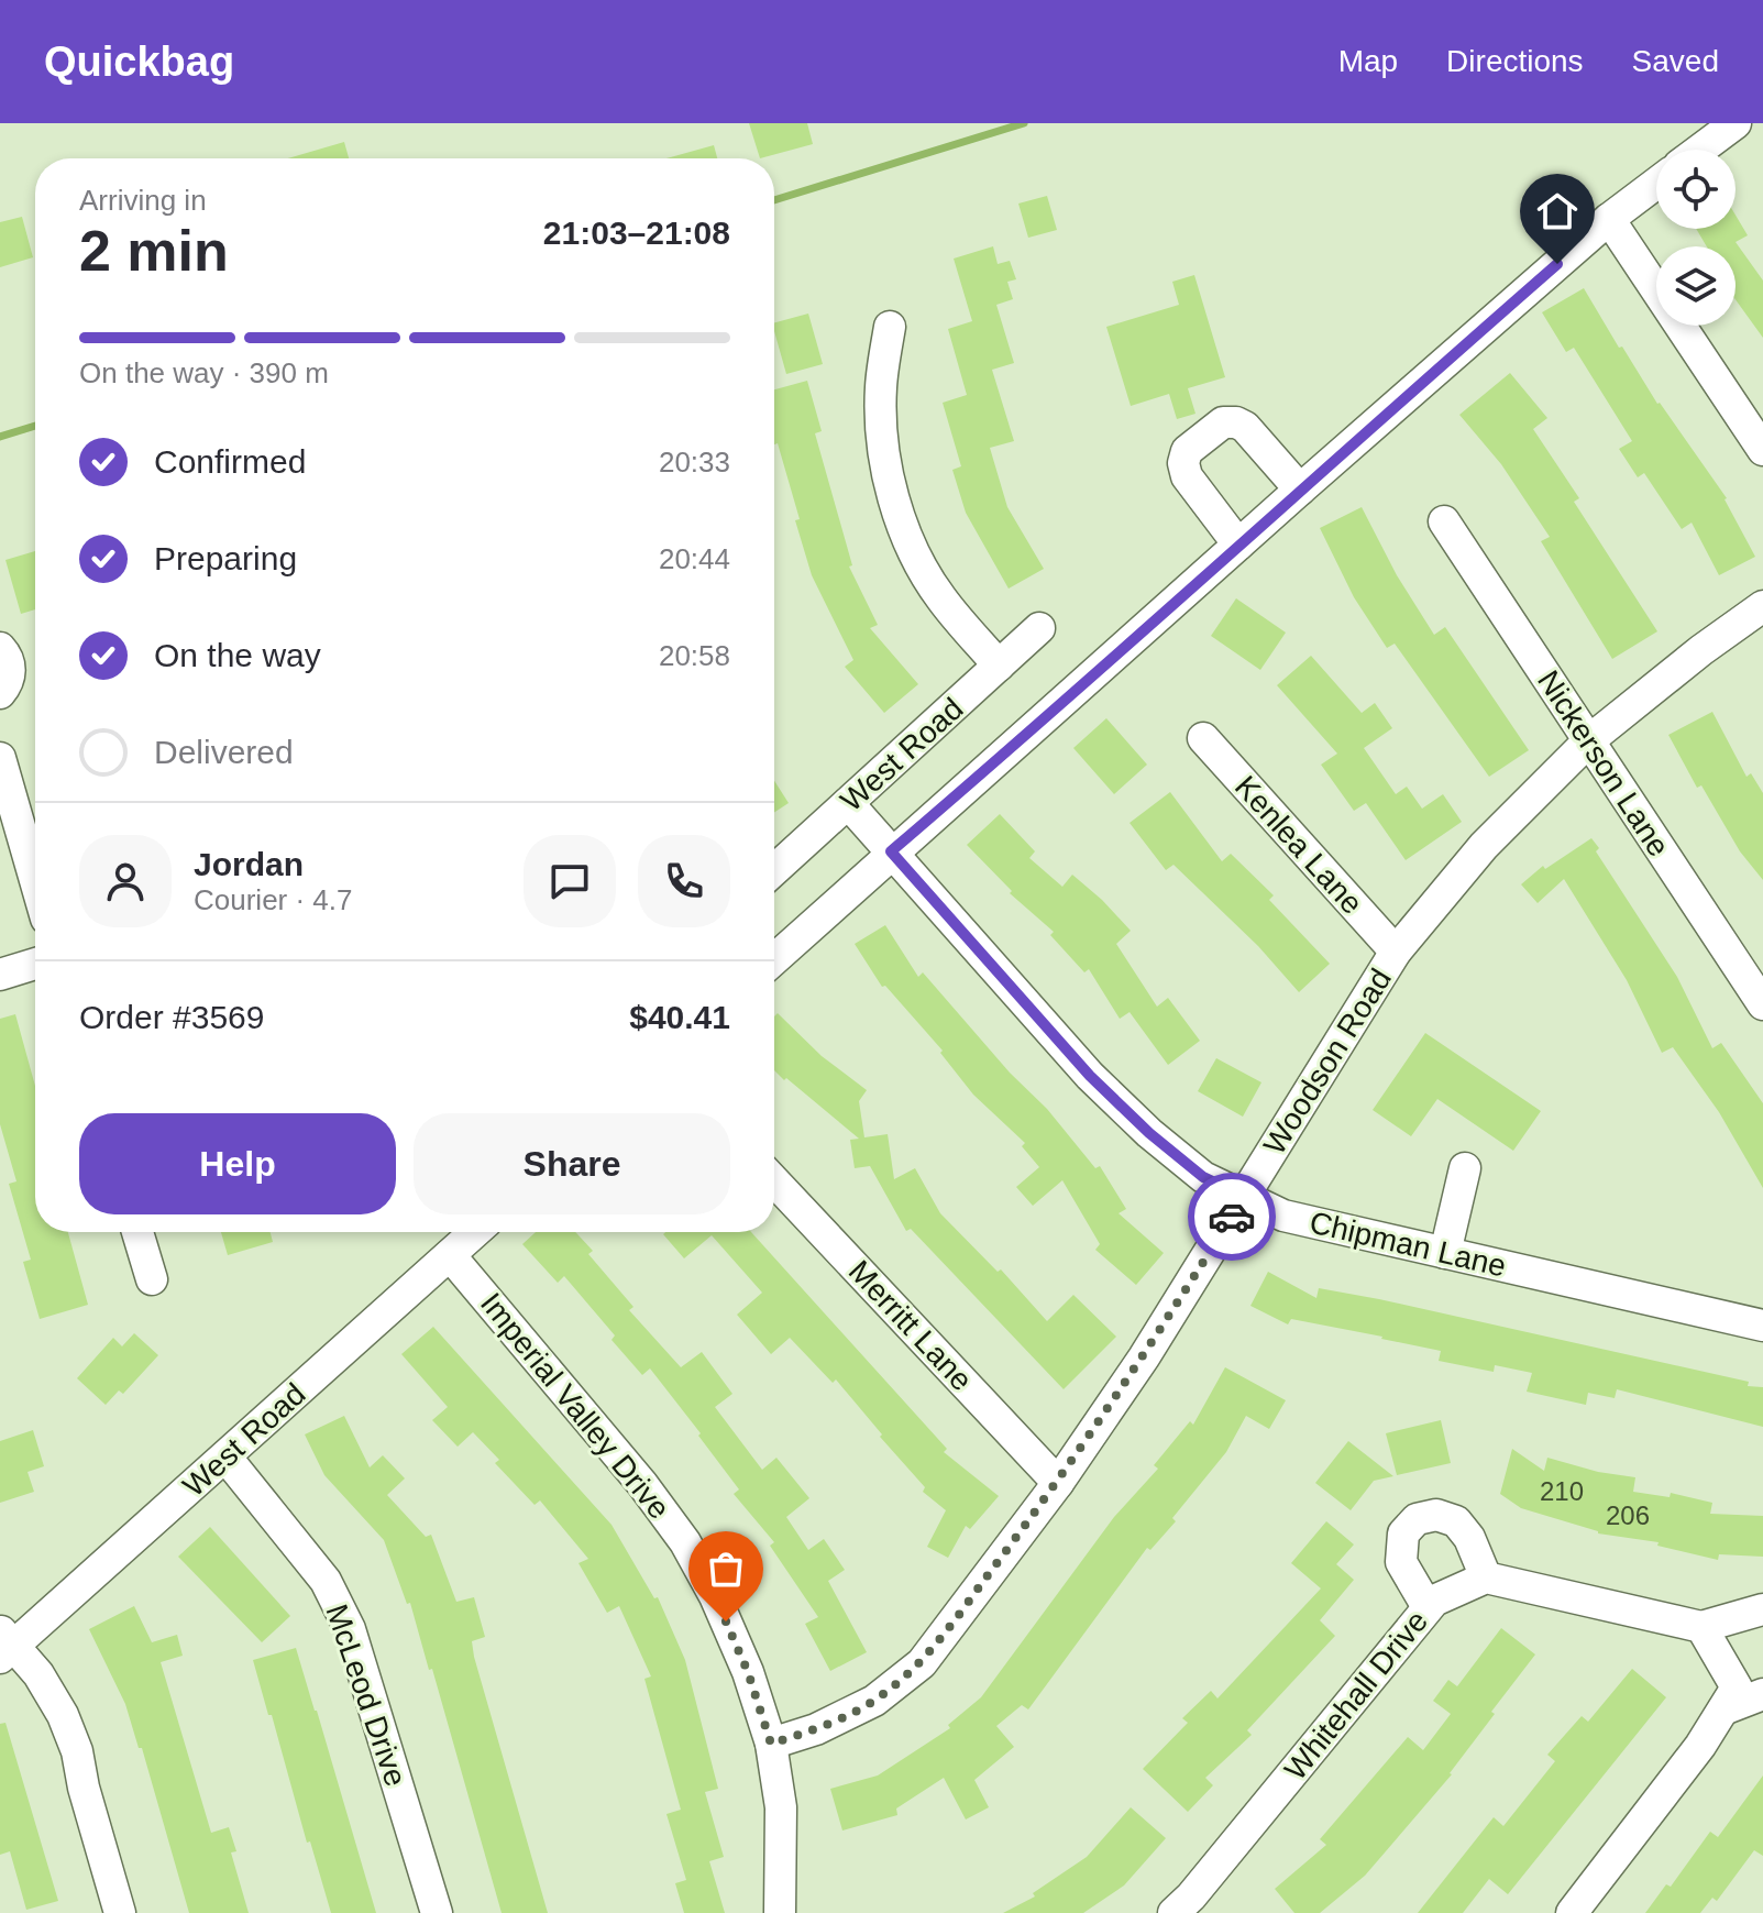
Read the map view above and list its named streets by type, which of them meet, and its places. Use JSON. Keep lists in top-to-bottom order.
{
  "streets": {
    "street": [
      "West Road",
      "Nickerson Lane",
      "Kenlea Lane",
      "Woodson Road",
      "Chipman Lane",
      "Merritt Lane",
      "Imperial Valley Drive",
      "McLeod Drive",
      "Whitehall Drive"
    ]
  },
  "crossings": [
    ["West Road", "Chipman Lane"],
    ["West Road", "Imperial Valley Drive"],
    ["West Road", "McLeod Drive"],
    ["Nickerson Lane", "Woodson Road"],
    ["Kenlea Lane", "Woodson Road"],
    ["Woodson Road", "Chipman Lane"],
    ["Woodson Road", "Merritt Lane"],
    ["Woodson Road", "Imperial Valley Drive"]
  ],
  "house_numbers": ["210", "206"],
  "page": {
    "header": "Quickbag",
    "nav": ["Map", "Directions", "Saved"],
    "heading": ["2 min", "Arriving in", "21:03–21:08"],
    "panel": [
      "Jordan",
      "Courier · 4.7",
      "Order #3569",
      "$40.41"
    ],
    "bar": "On the way · 390 m",
    "list": [
      ["Confirmed", "20:33"],
      ["Preparing", "20:44"],
      ["On the way", "20:58"],
      "Delivered"
    ],
    "buttons": ["Help", "Share"]
  }
}
